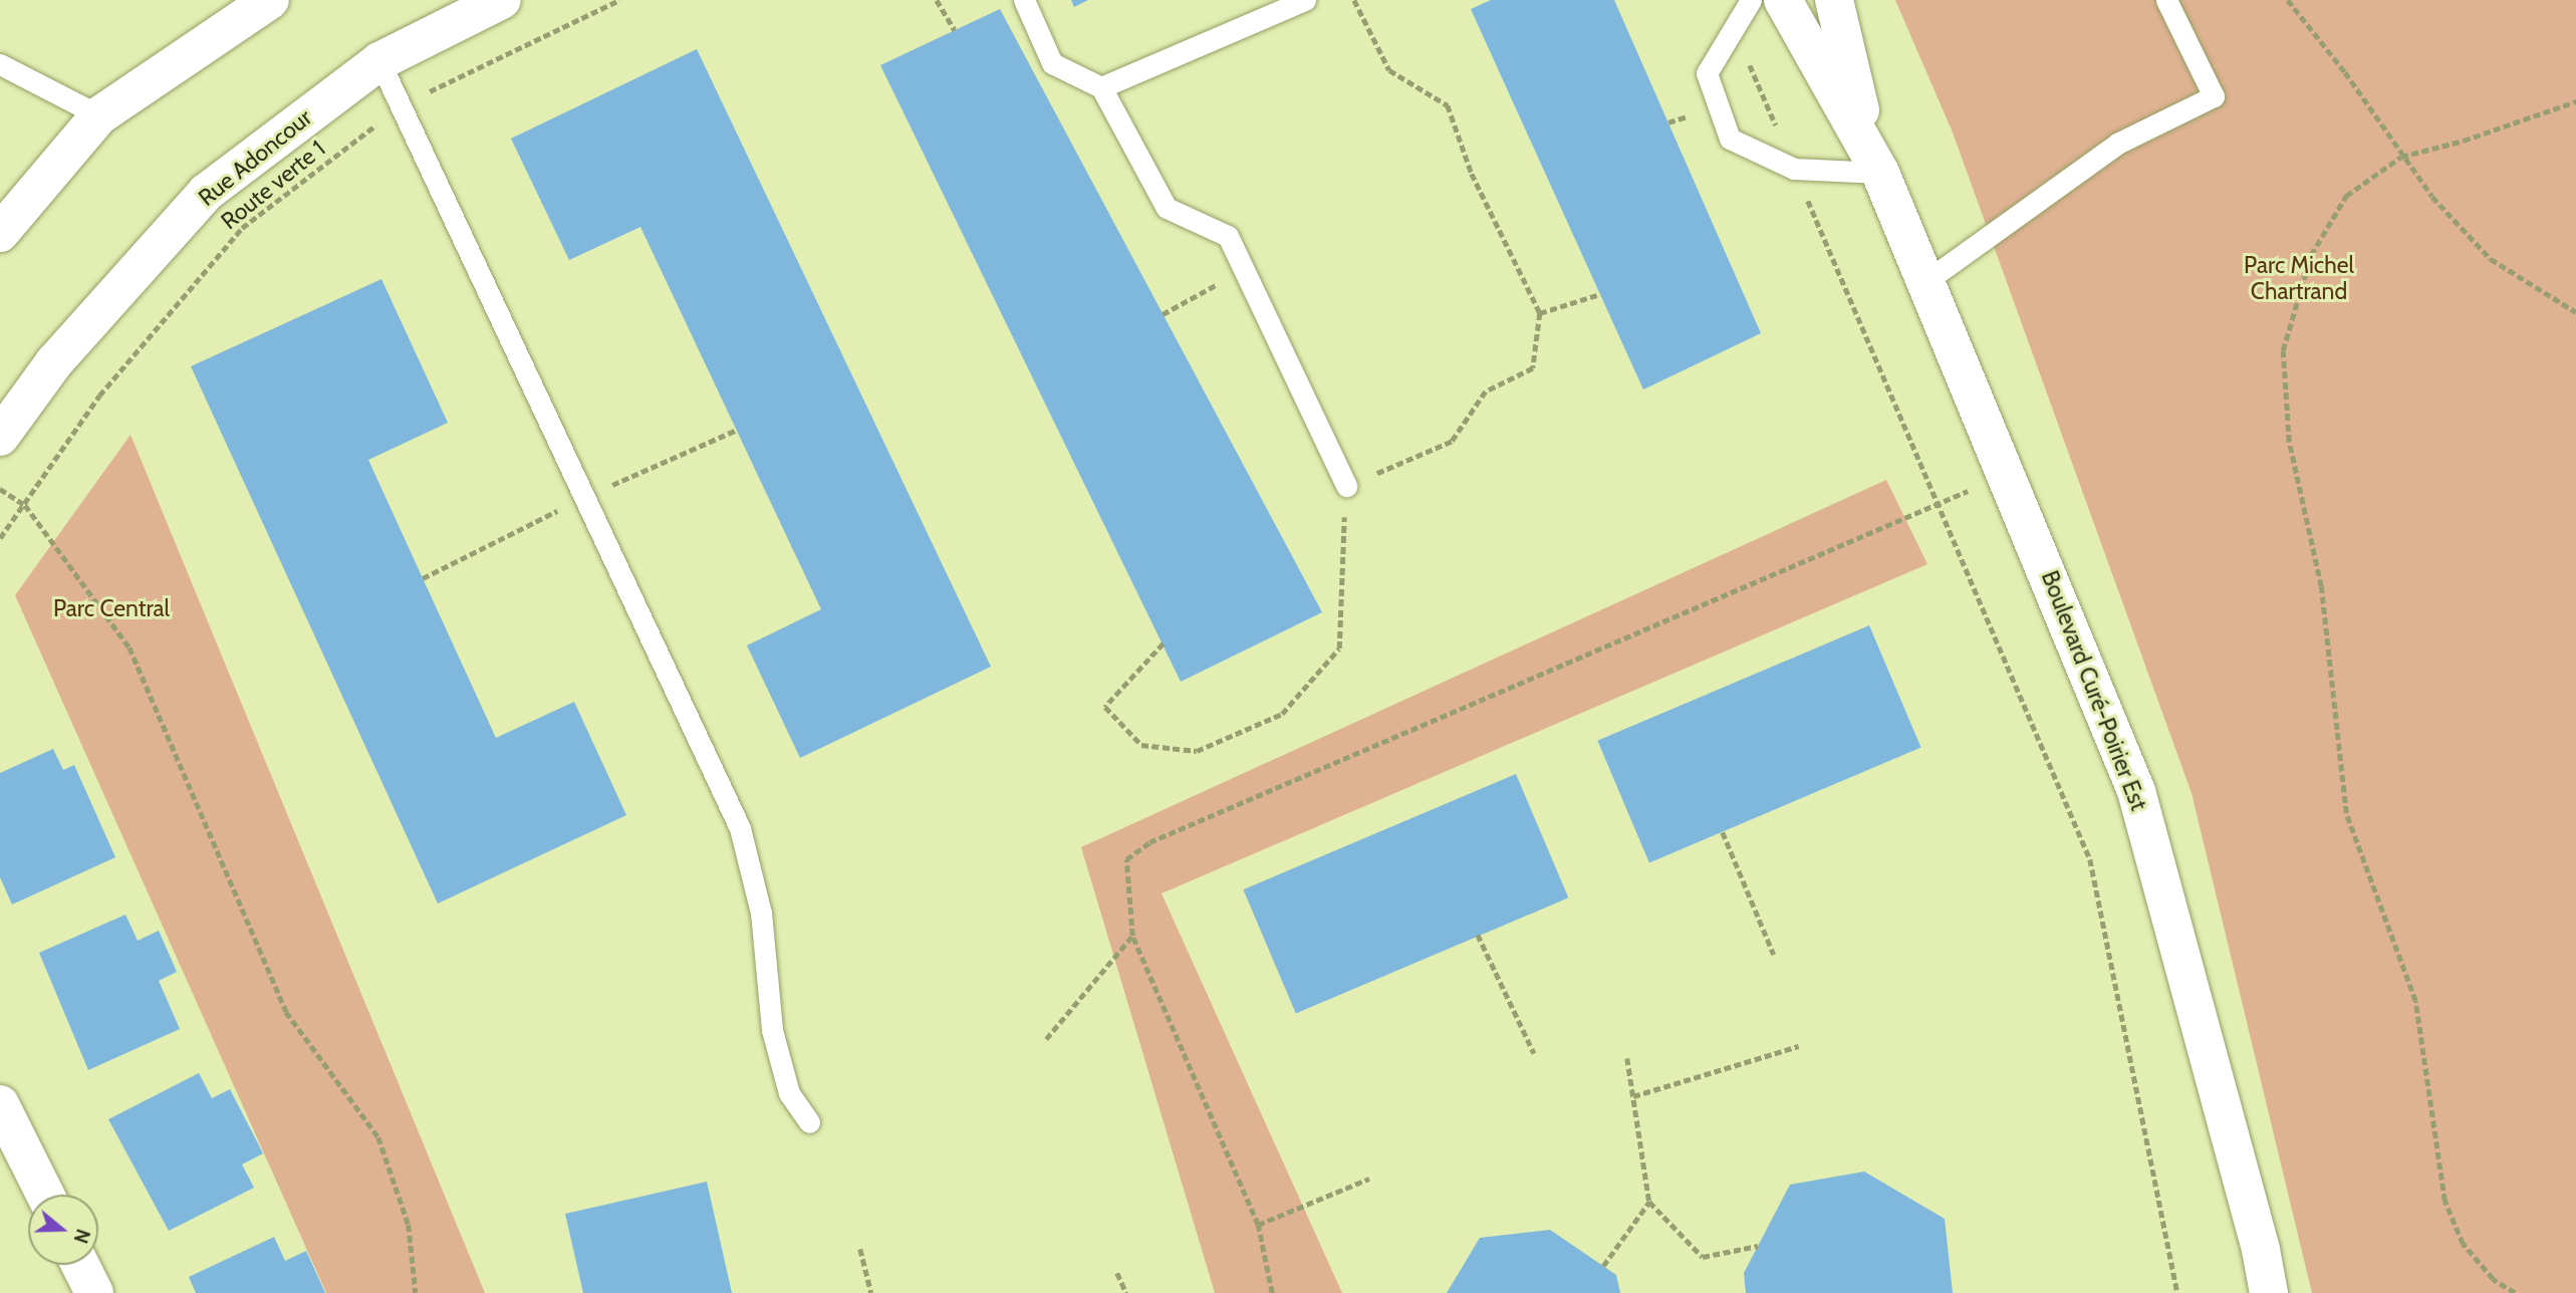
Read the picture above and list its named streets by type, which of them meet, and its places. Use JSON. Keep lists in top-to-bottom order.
{
  "streets": {
    "main road": ["Rue Adoncour", "Boulevard Curé-Poirier Est"],
    "path": ["Route verte 1"]
  },
  "parks": ["Parc Michel Chartrand", "Parc Central"],
  "north": "right"
}
